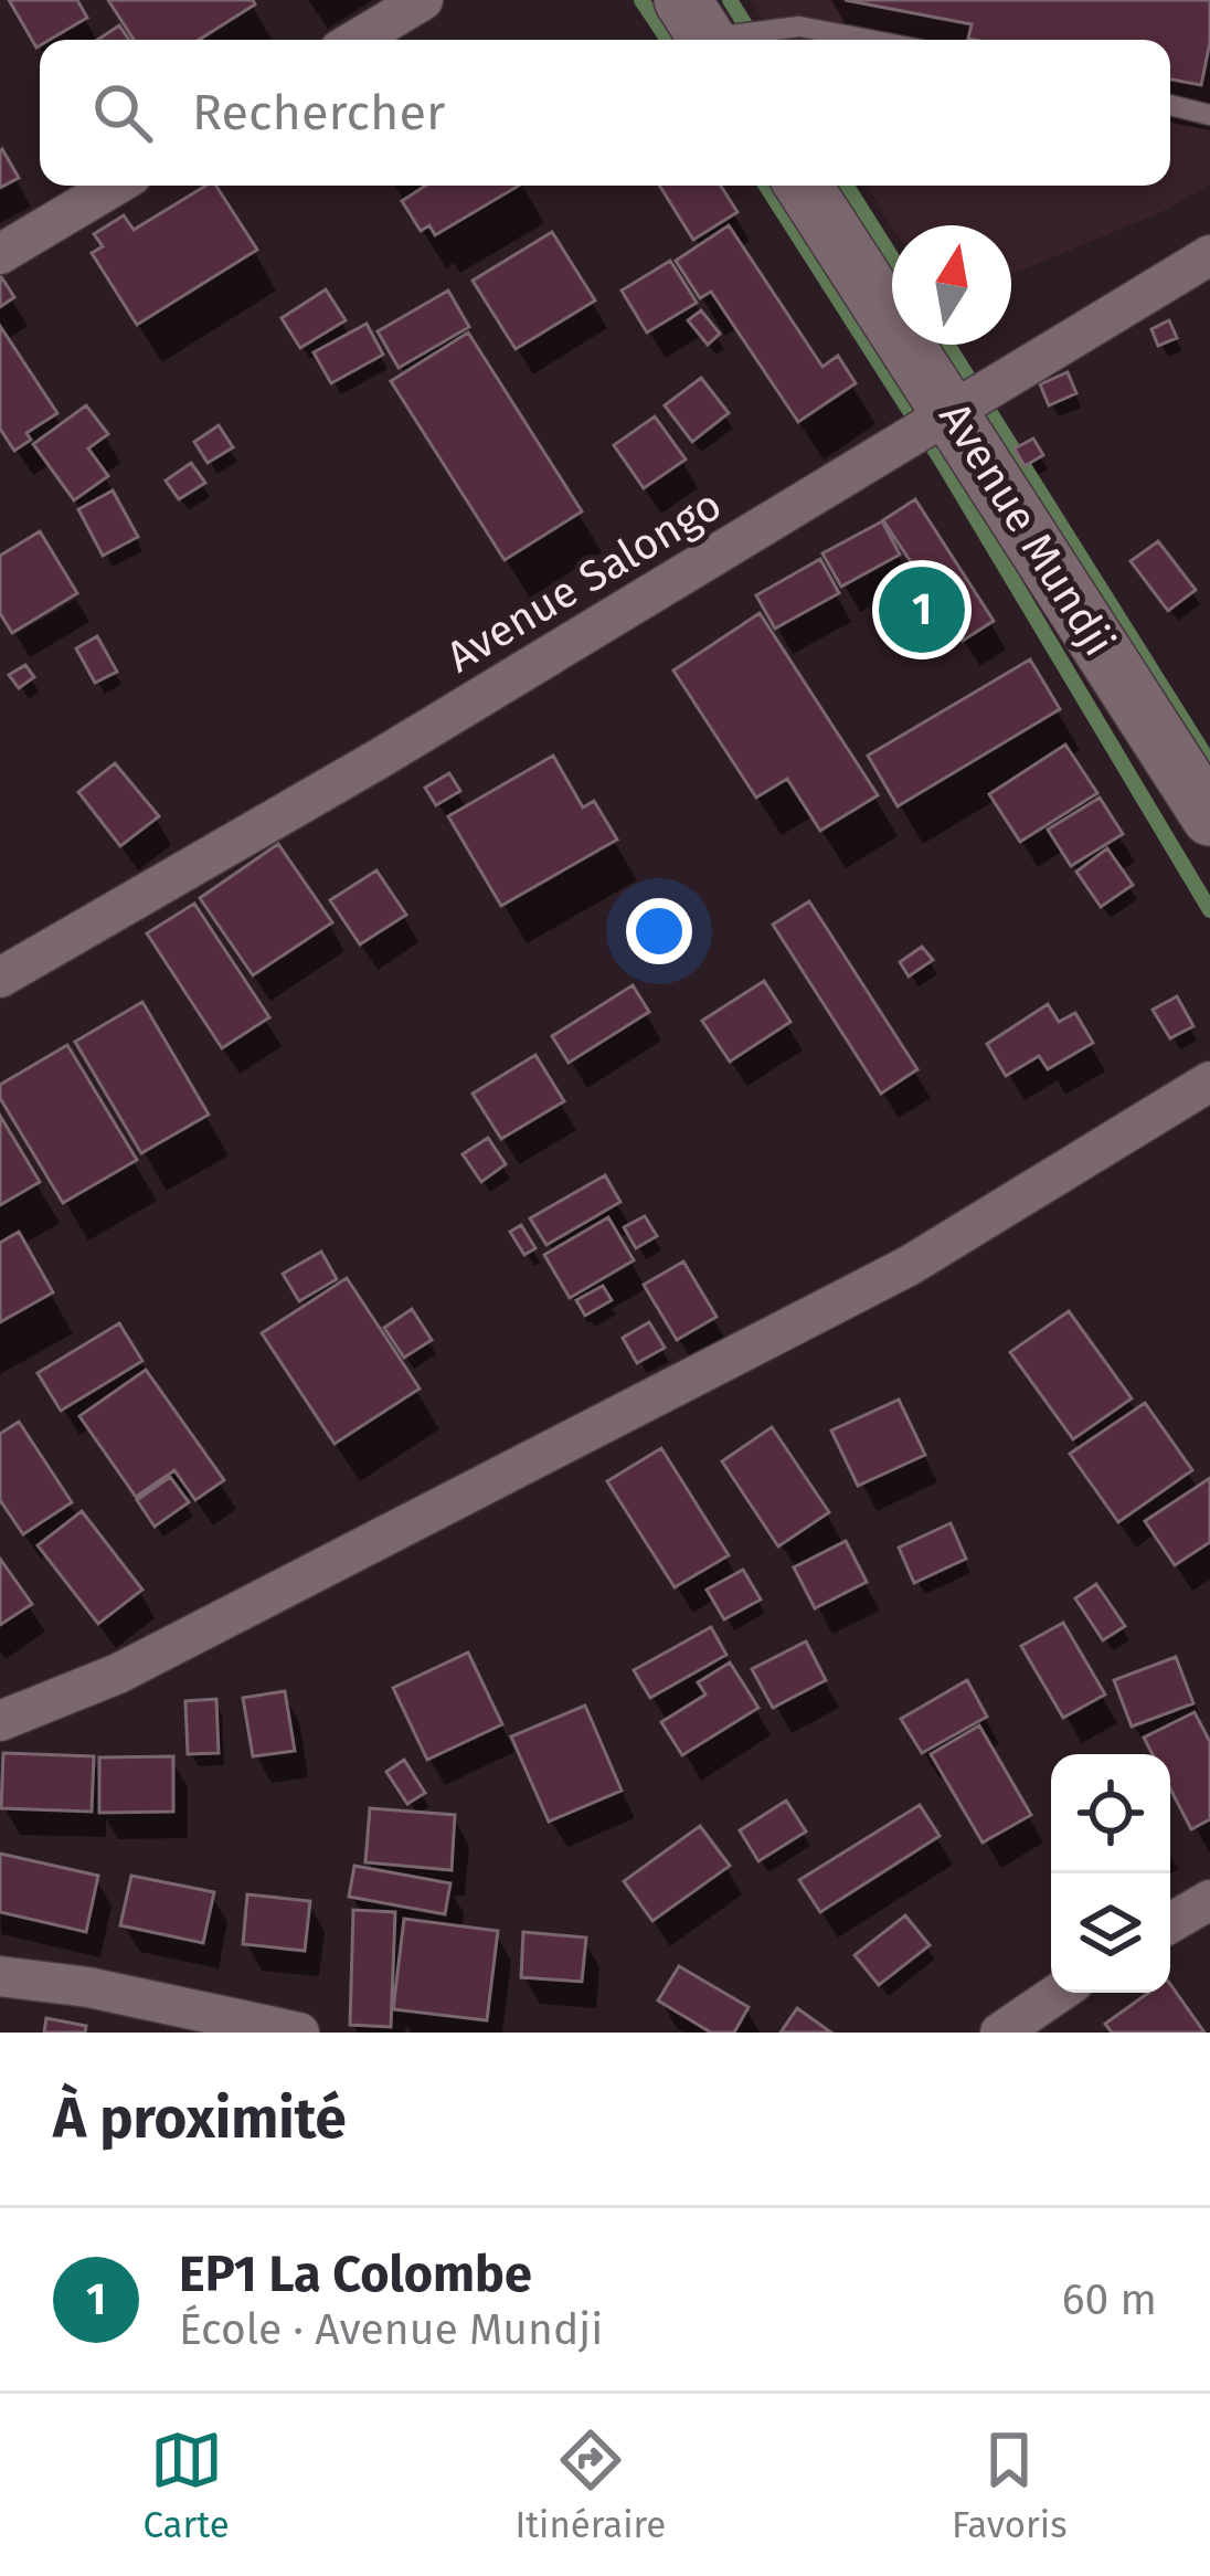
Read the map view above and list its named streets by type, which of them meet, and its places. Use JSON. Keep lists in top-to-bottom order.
{
  "streets": {
    "street": ["Avenue Mundji", "Avenue Salongo"]
  },
  "crossings": [
    ["Avenue Mundji", "Avenue Salongo"]
  ],
  "north": "top",
  "page": {
    "search": "Rechercher",
    "pins": "1",
    "heading": "À proximité",
    "list": [
      {
        "mark": "1",
        "name": "EP1 La Colombe",
        "note": "École · Avenue Mundji",
        "value": "60 m"
      }
    ],
    "nav": ["Carte", "Itinéraire", "Favoris"]
  }
}
